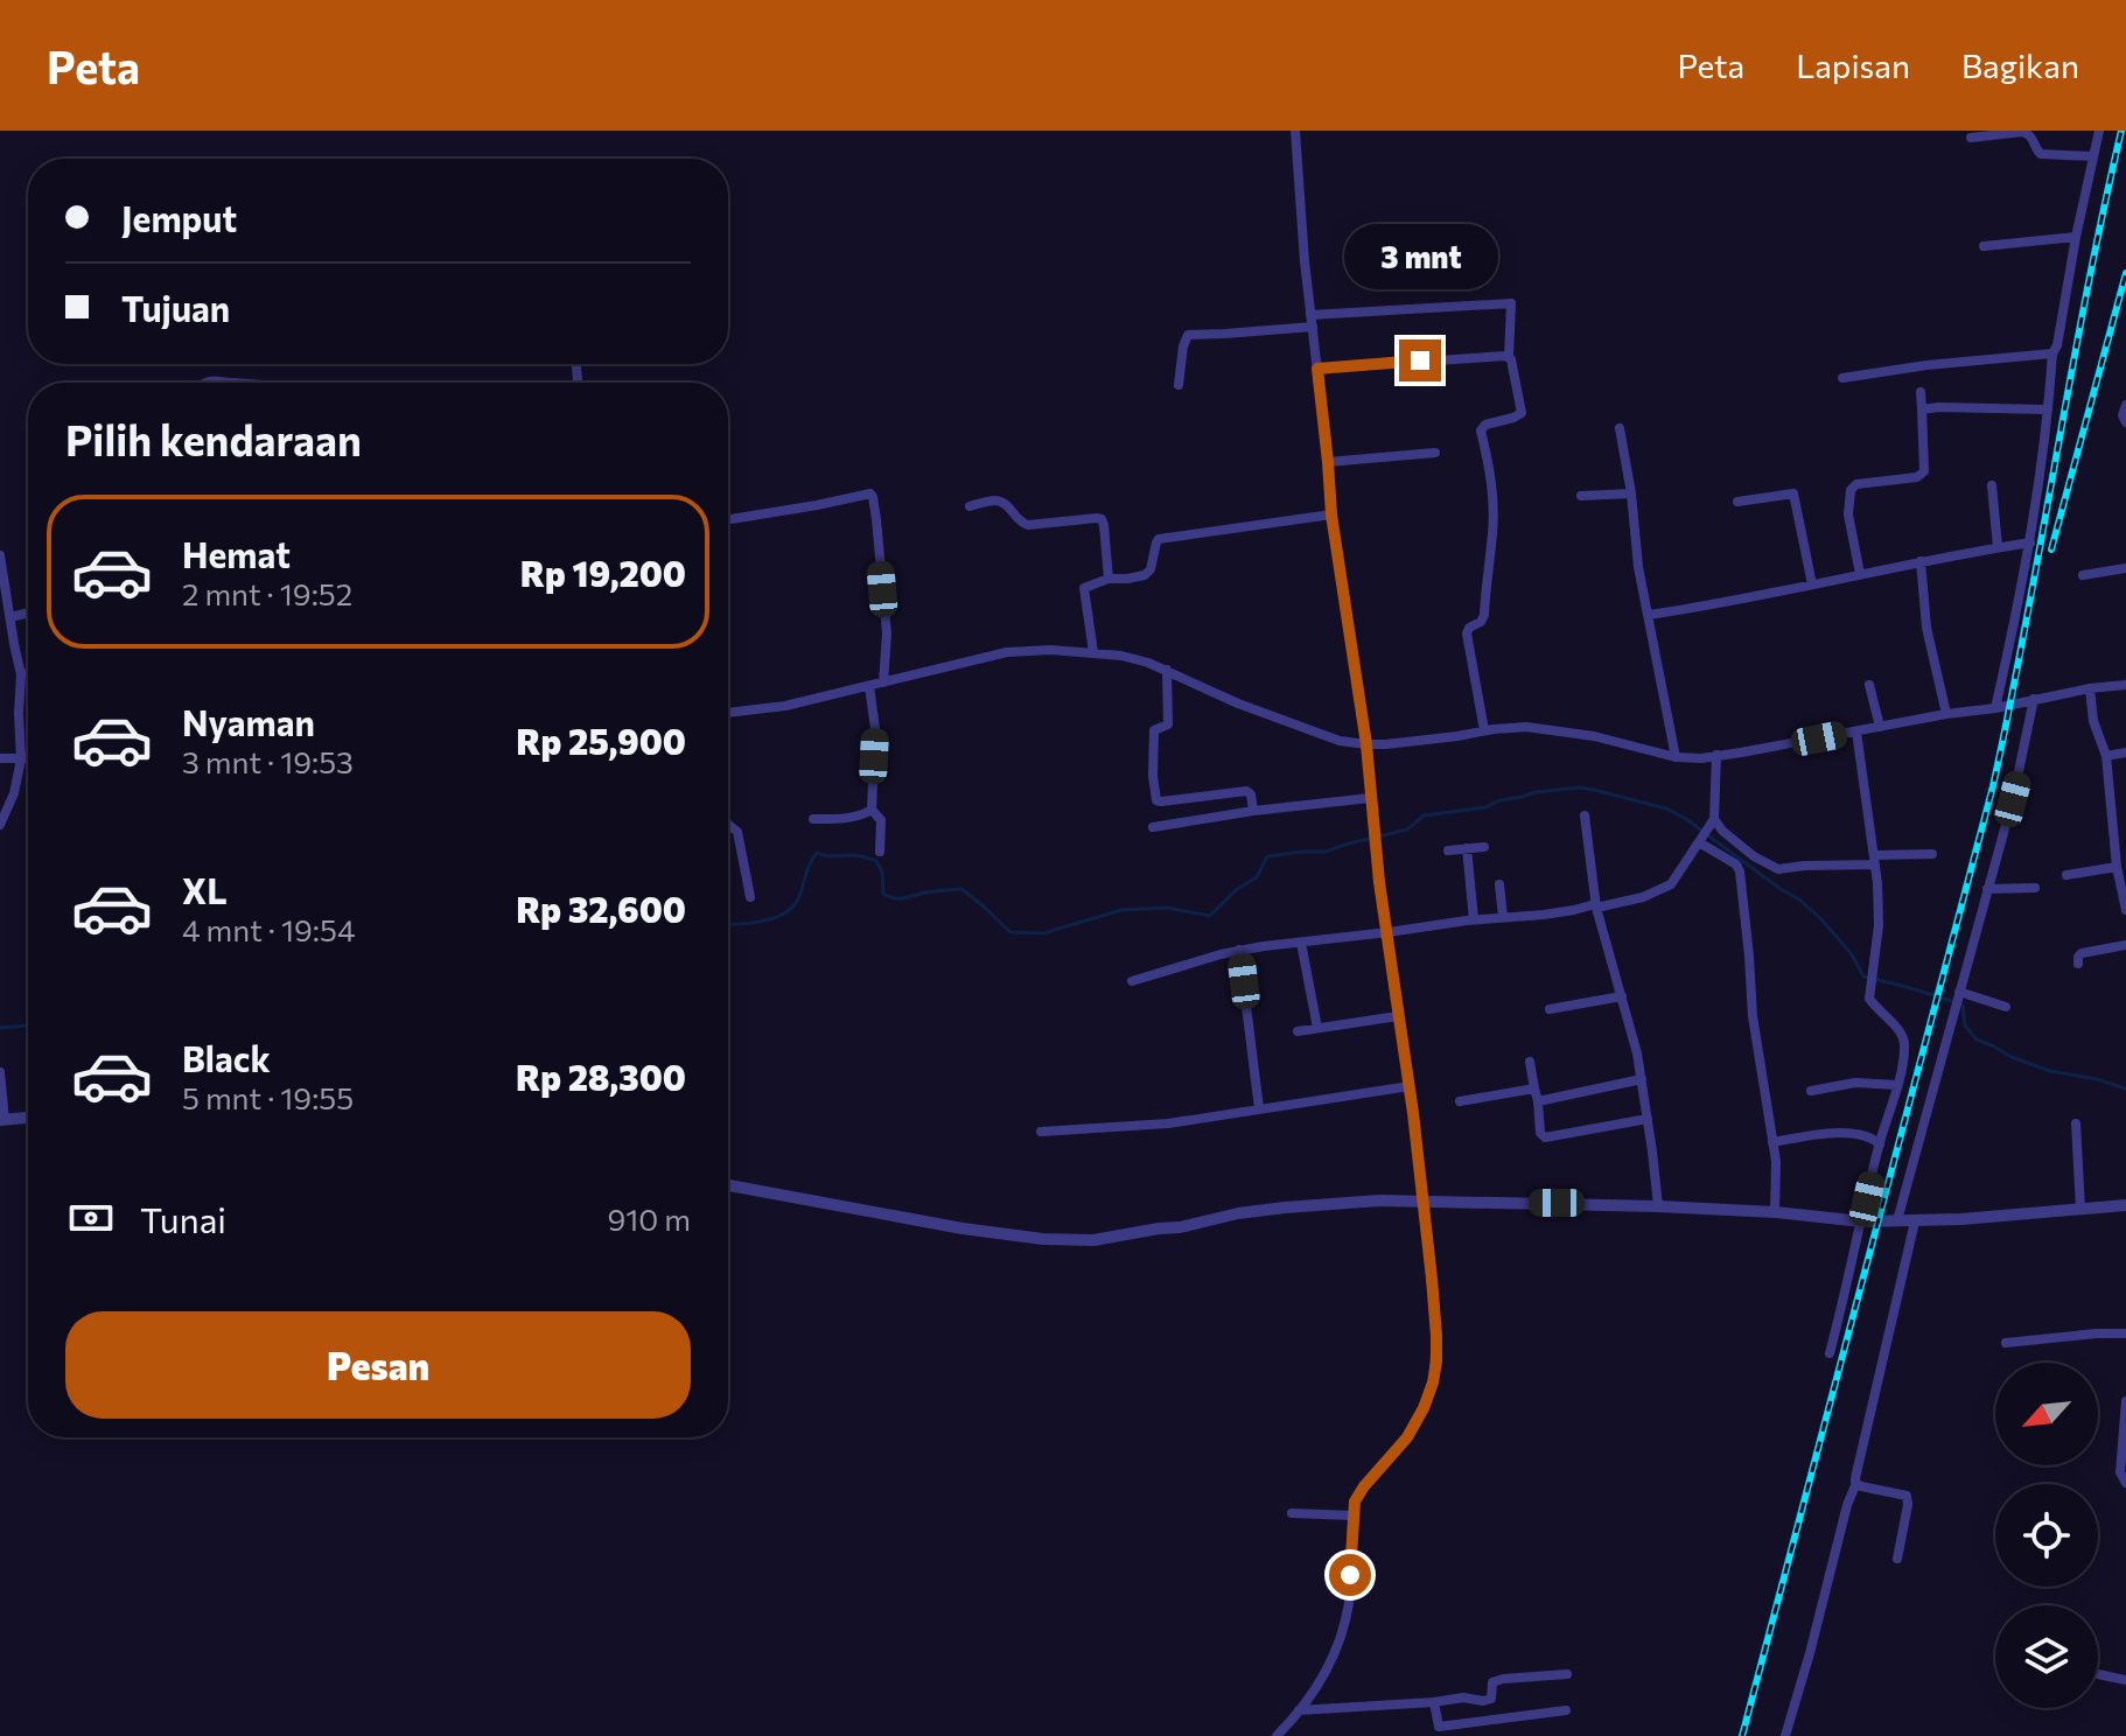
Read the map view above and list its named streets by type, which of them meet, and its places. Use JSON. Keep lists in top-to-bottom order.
{
  "north": "bottom left",
  "page": {
    "header": "Peta",
    "nav": ["Peta", "Lapisan", "Bagikan"],
    "banner": ["Jemput", "Tujuan"],
    "bubble": "3 mnt",
    "heading": "Pilih kendaraan",
    "list": [
      {
        "name": "Hemat",
        "note": "2 mnt · 19:52",
        "value": "Rp 19,200"
      },
      {
        "name": "Nyaman",
        "note": "3 mnt · 19:53",
        "value": "Rp 25,900"
      },
      {
        "name": "XL",
        "note": "4 mnt · 19:54",
        "value": "Rp 32,600"
      },
      {
        "name": "Black",
        "note": "5 mnt · 19:55",
        "value": "Rp 28,300"
      }
    ],
    "pay": ["Tunai", "910 m"],
    "buttons": "Pesan"
  }
}
